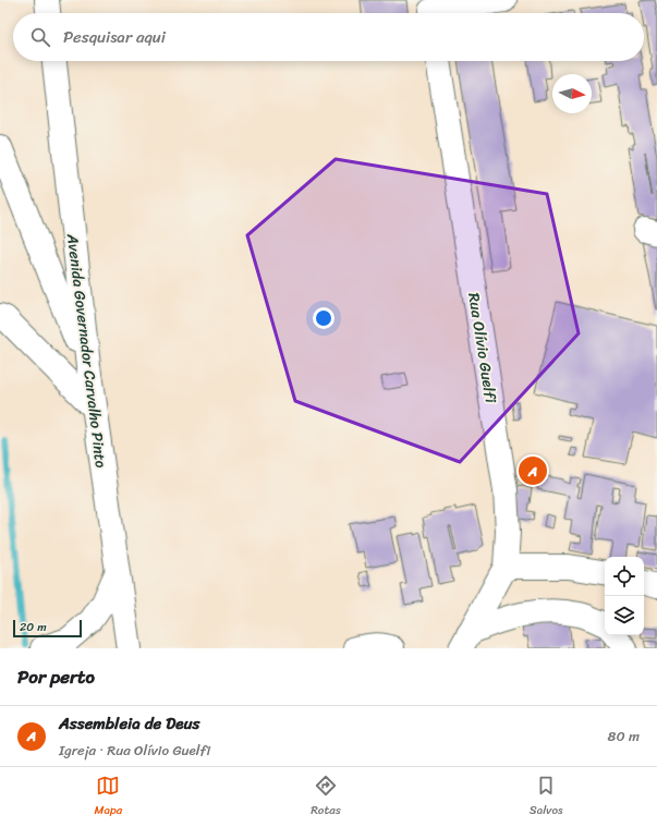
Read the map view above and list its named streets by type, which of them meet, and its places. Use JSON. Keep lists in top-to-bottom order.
{
  "streets": {
    "main road": ["Rua Olívio Guelfi", "Avenida Governador Carvalho Pinto"]
  },
  "scale_bar": "20 m",
  "north": "right",
  "page": {
    "search": "Pesquisar aqui",
    "pins": "A",
    "scale": "20 m",
    "heading": "Por perto",
    "list": [
      {
        "mark": "A",
        "name": "Assembleia de Deus",
        "note": "Igreja · Rua Olívio Guelfi",
        "value": "80 m"
      }
    ],
    "nav": ["Mapa", "Rotas", "Salvos"]
  }
}
